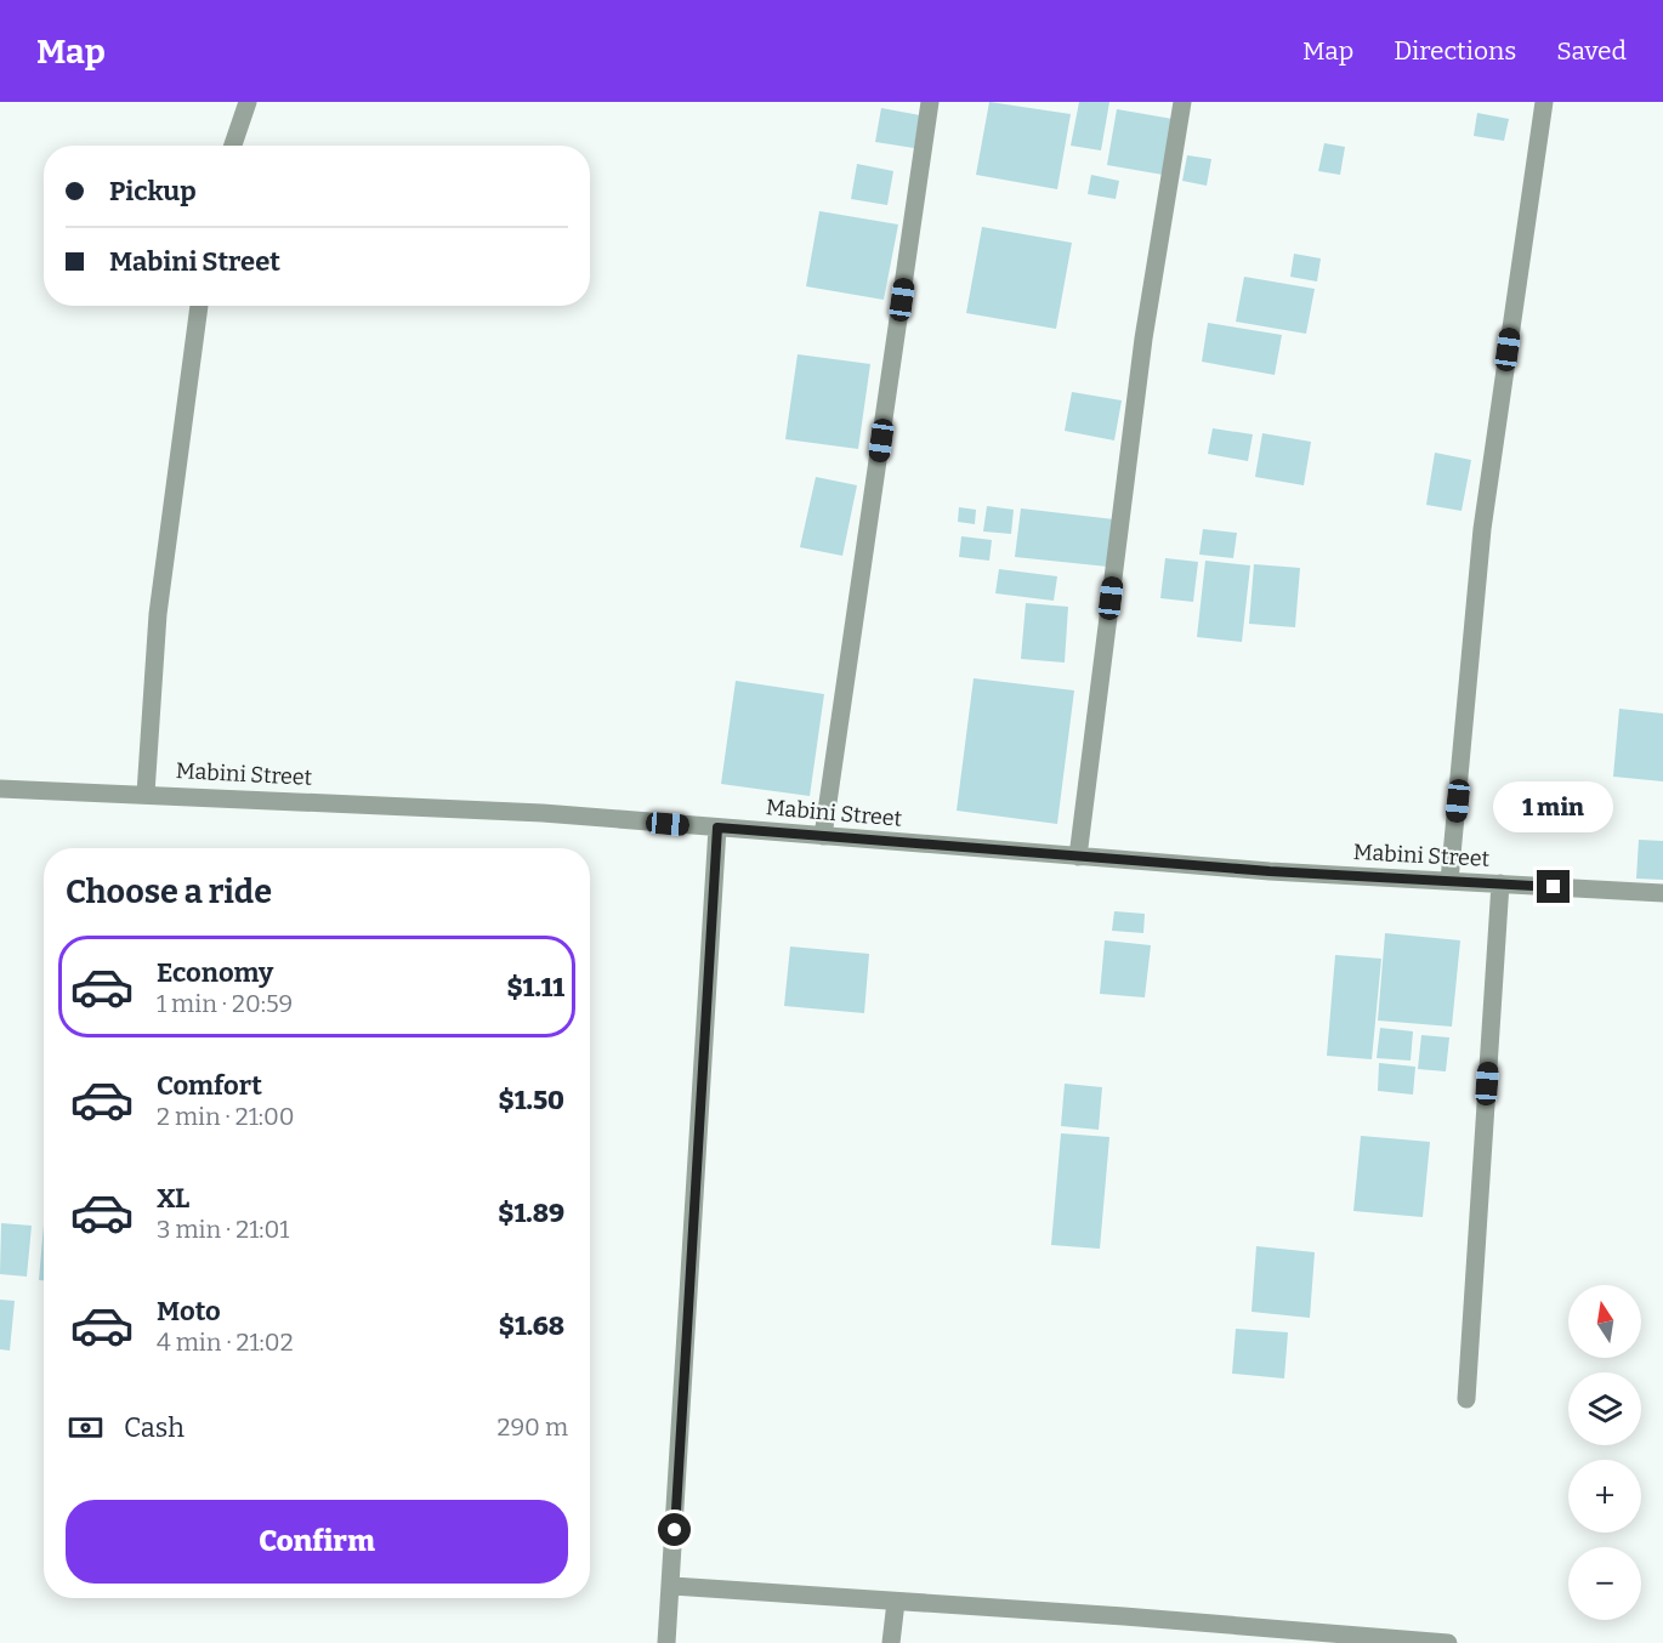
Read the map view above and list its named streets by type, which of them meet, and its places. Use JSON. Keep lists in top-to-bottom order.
{
  "streets": {
    "street": ["Mabini Street"]
  },
  "north": "top",
  "page": {
    "header": "Map",
    "nav": ["Map", "Directions", "Saved"],
    "banner": ["Pickup", "Mabini Street"],
    "bubble": "1 min",
    "heading": "Choose a ride",
    "list": [
      {
        "name": "Economy",
        "note": "1 min · 20:59",
        "value": "$1.11"
      },
      {
        "name": "Comfort",
        "note": "2 min · 21:00",
        "value": "$1.50"
      },
      {
        "name": "XL",
        "note": "3 min · 21:01",
        "value": "$1.89"
      },
      {
        "name": "Moto",
        "note": "4 min · 21:02",
        "value": "$1.68"
      }
    ],
    "map_buttons": ["+", "−"],
    "pay": ["Cash", "290 m"],
    "buttons": "Confirm"
  }
}
